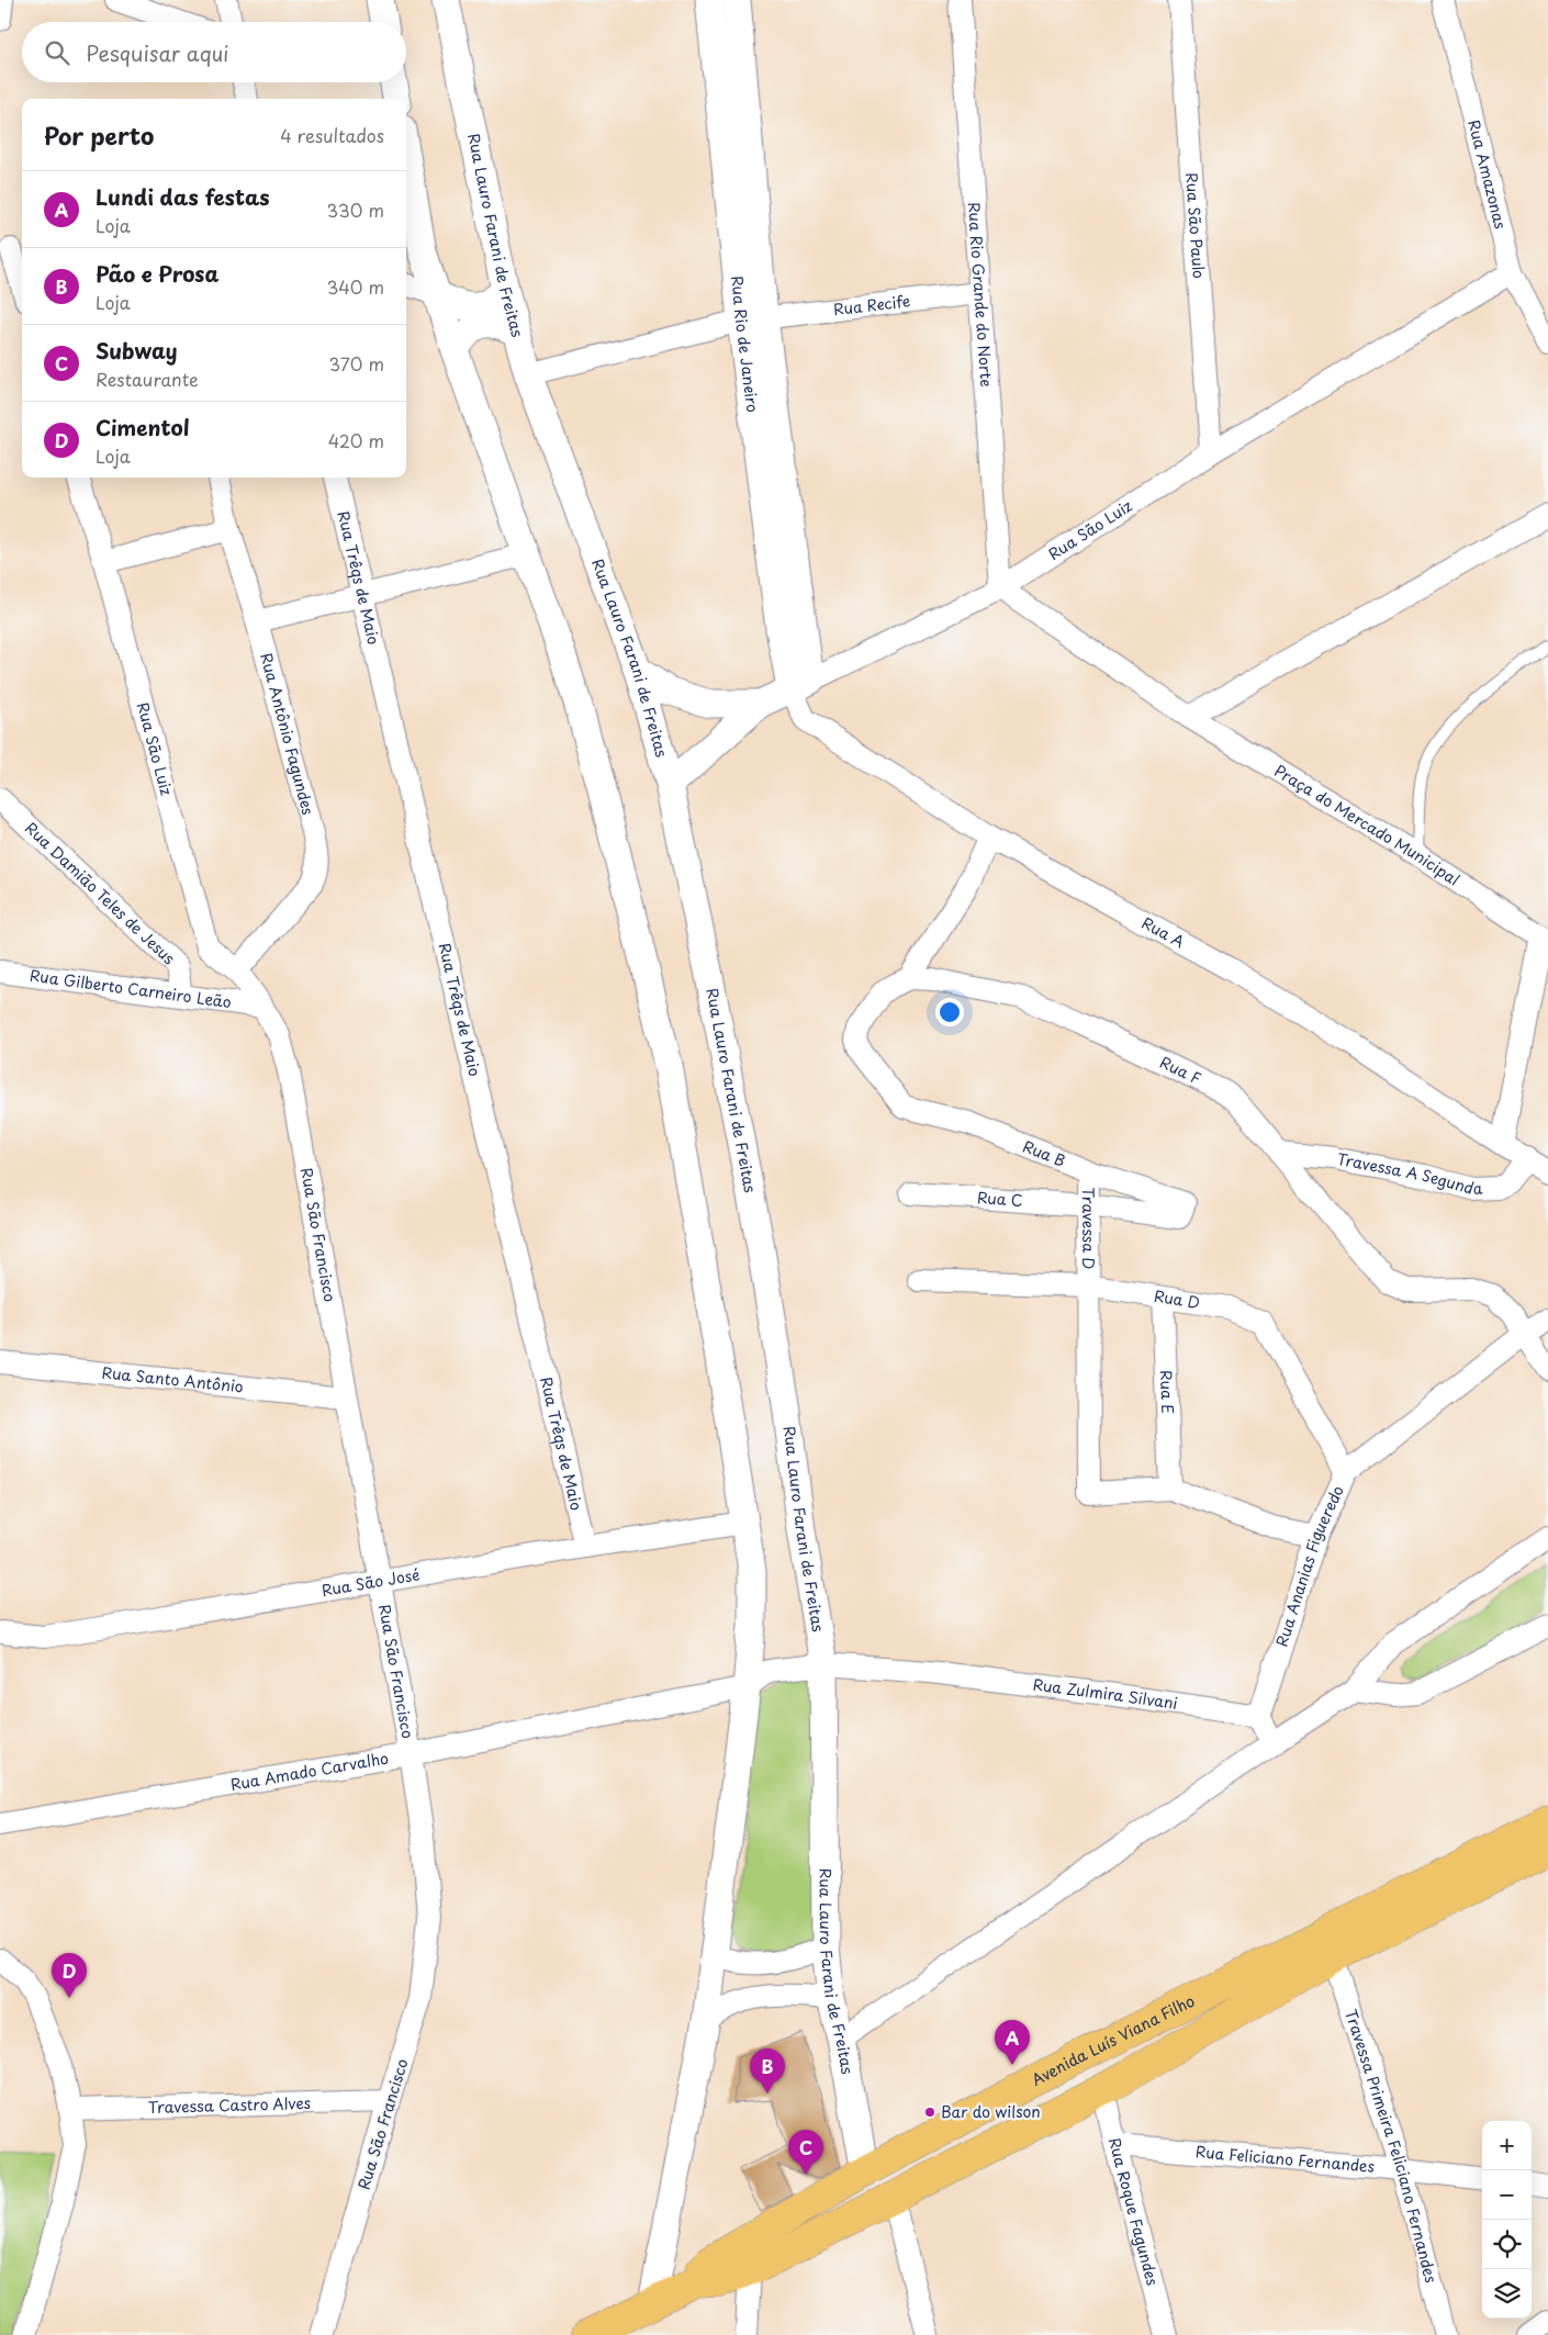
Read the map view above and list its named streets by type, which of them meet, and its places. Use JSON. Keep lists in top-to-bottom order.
{
  "streets": {
    "main road": ["Avenida Luís Viana Filho"],
    "street": [
      "Rua Amazonas",
      "Rua São Paulo",
      "Rua Lauro Farani de Freitas",
      "Rua Rio Grande do Norte",
      "Rua Recife",
      "Rua Rio de Janeiro",
      "Rua São Luiz",
      "Rua Trêqs de Maio",
      "Rua Antônio Fagundes",
      "Praça do Mercado Municipal",
      "Rua Damião Teles de Jesus",
      "Rua A",
      "Rua Gilberto Carneiro Leão",
      "Rua F",
      "Rua B",
      "Travessa A Segunda",
      "Rua C",
      "Travessa D",
      "Rua São Francisco",
      "Rua D",
      "Rua Santo Antônio",
      "Rua E",
      "Rua Ananias Figueredo",
      "Rua São José",
      "Rua Zulmira Silvani",
      "Rua Amado Carvalho",
      "Travessa Castro Alves",
      "Travessa Primeira Feliciano Fernandes",
      "Rua Feliciano Fernandes",
      "Rua Roque Fagundes"
    ]
  },
  "crossings": [
    ["Rua Amazonas", "Rua São Luiz"],
    ["Rua São Paulo", "Rua São Luiz"],
    ["Rua Lauro Farani de Freitas", "Rua Recife"],
    ["Rua Lauro Farani de Freitas", "Rua São Luiz"],
    ["Rua Lauro Farani de Freitas", "Rua Zulmira Silvani"],
    ["Rua Lauro Farani de Freitas", "Avenida Luís Viana Filho"],
    ["Rua Rio Grande do Norte", "Rua Recife"],
    ["Rua Rio Grande do Norte", "Rua São Luiz"],
    ["Rua Rio Grande do Norte", "Praça do Mercado Municipal"],
    ["Rua Recife", "Rua Rio de Janeiro"],
    ["Rua Rio de Janeiro", "Rua São Luiz"],
    ["Rua Rio de Janeiro", "Rua A"],
    ["Rua São Luiz", "Praça do Mercado Municipal"],
    ["Rua São Luiz", "Rua A"],
    ["Rua Trêqs de Maio", "Rua São José"],
    ["Rua Damião Teles de Jesus", "Rua Gilberto Carneiro Leão"],
    ["Rua A", "Travessa A Segunda"],
    ["Rua Gilberto Carneiro Leão", "Rua São Francisco"],
    ["Rua F", "Rua B"],
    ["Rua F", "Travessa A Segunda"],
    ["Rua F", "Rua Ananias Figueredo"],
    ["Rua B", "Rua C"],
    ["Rua B", "Travessa D"],
    ["Rua C", "Travessa D"],
    ["Travessa D", "Rua D"],
    ["Travessa D", "Rua E"],
    ["Rua São Francisco", "Rua Santo Antônio"],
    ["Rua São Francisco", "Rua São José"],
    ["Rua São Francisco", "Rua Amado Carvalho"],
    ["Rua São Francisco", "Travessa Castro Alves"],
    ["Rua D", "Rua E"],
    ["Rua D", "Rua Ananias Figueredo"],
    ["Rua Ananias Figueredo", "Rua Zulmira Silvani"],
    ["Rua Zulmira Silvani", "Rua Amado Carvalho"],
    ["Avenida Luís Viana Filho", "Travessa Primeira Feliciano Fernandes"],
    ["Avenida Luís Viana Filho", "Rua Roque Fagundes"],
    ["Travessa Primeira Feliciano Fernandes", "Rua Feliciano Fernandes"],
    ["Rua Feliciano Fernandes", "Rua Roque Fagundes"]
  ],
  "places": ["Bar do wilson"],
  "page": {
    "search": "Pesquisar aqui",
    "heading": ["Por perto", "4 resultados"],
    "list": [
      {
        "mark": "A",
        "name": "Lundi das festas",
        "note": "Loja",
        "value": "330 m"
      },
      {
        "mark": "B",
        "name": "Pão e Prosa",
        "note": "Loja",
        "value": "340 m"
      },
      {
        "mark": "C",
        "name": "Subway",
        "note": "Restaurante",
        "value": "370 m"
      },
      {
        "mark": "D",
        "name": "Cimentol",
        "note": "Loja",
        "value": "420 m"
      }
    ],
    "pins": [
      "D",
      "A",
      "B",
      "C"
    ],
    "map_buttons": ["+", "−"]
  }
}
